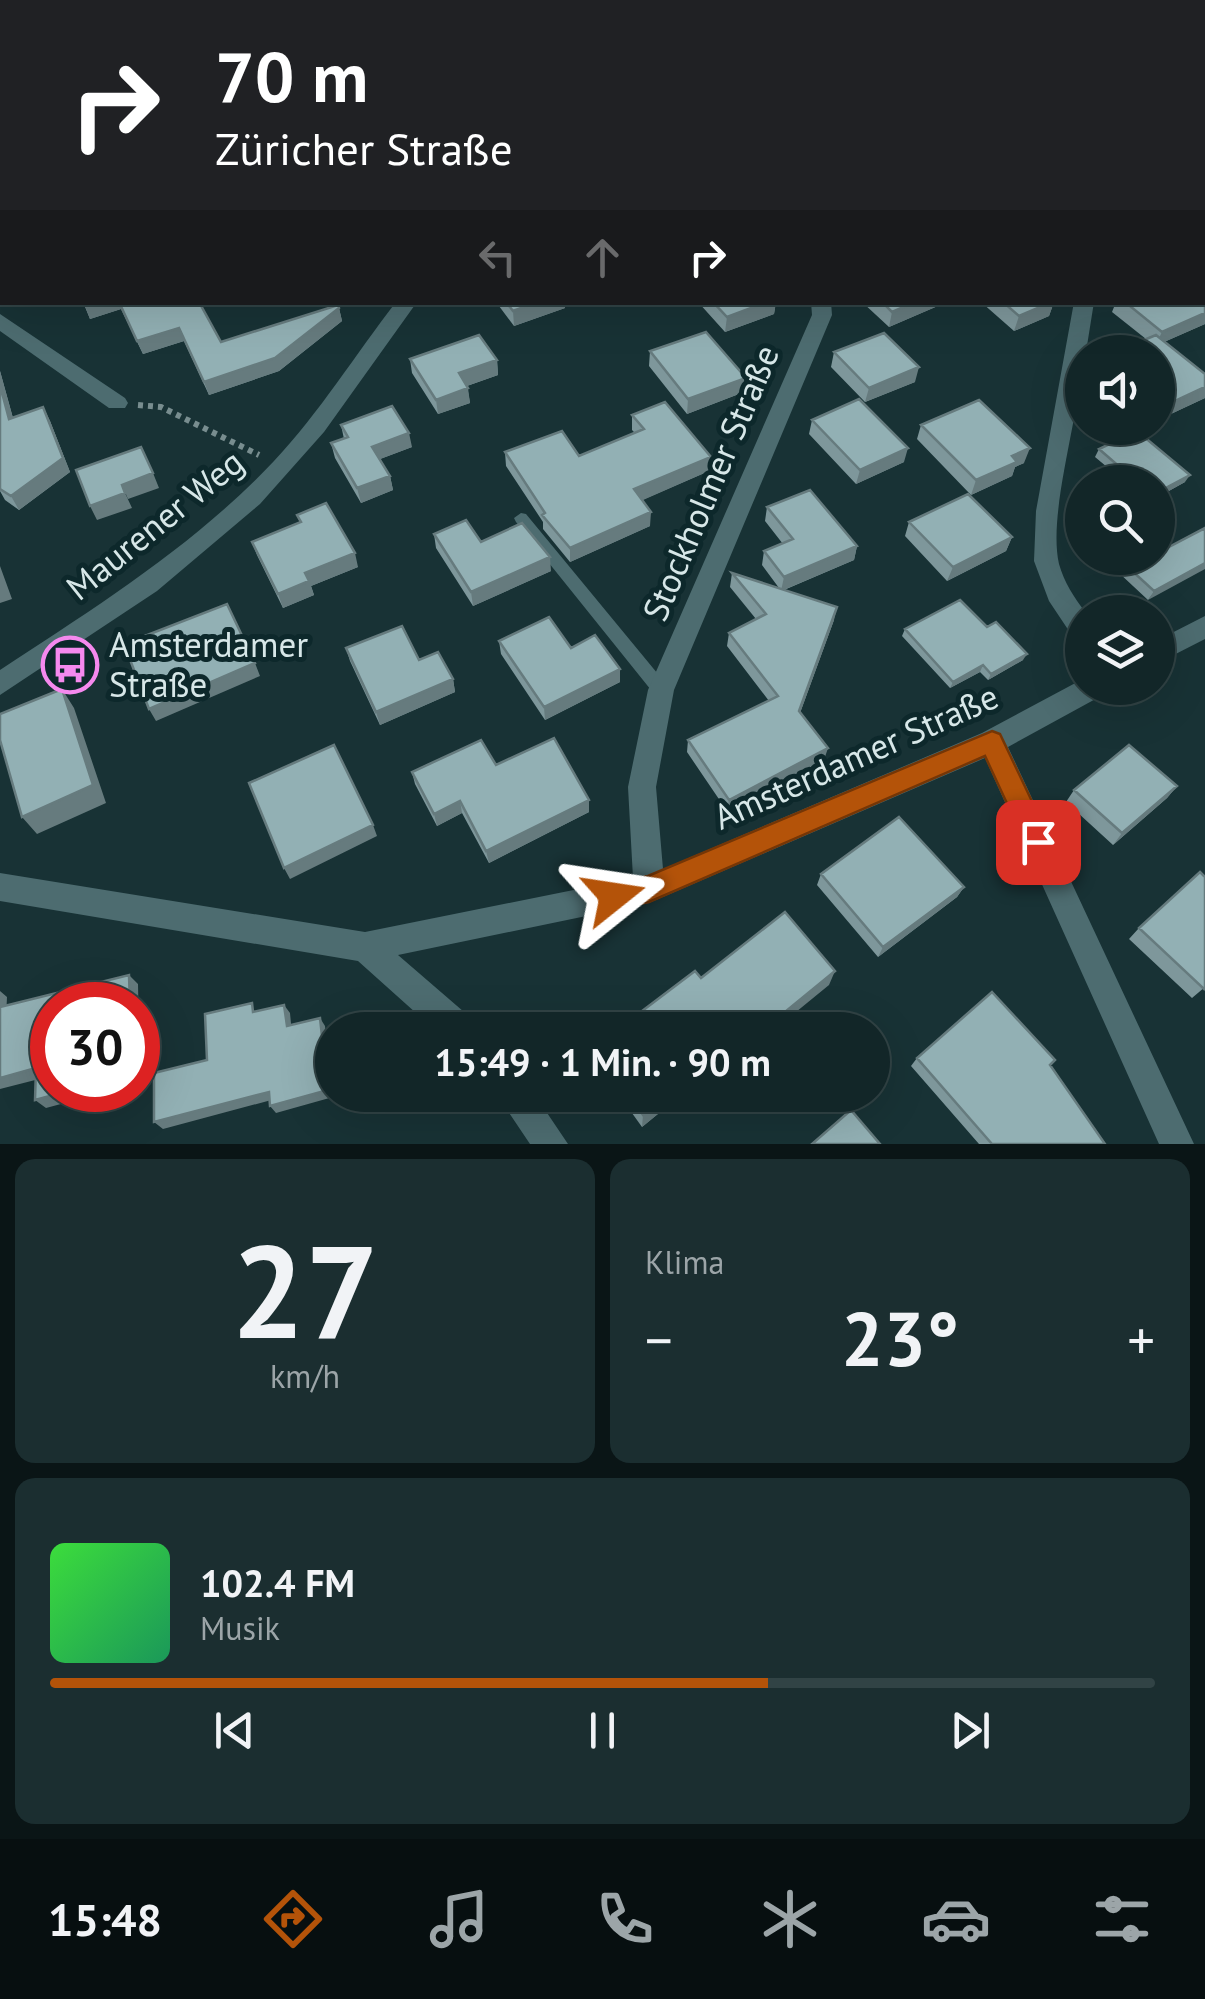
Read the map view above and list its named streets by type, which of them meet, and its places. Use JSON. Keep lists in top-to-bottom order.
{
  "streets": {
    "street": ["Stockholmer Straße", "Maurener Weg", "Amsterdamer Straße"]
  },
  "crossings": [
    ["Stockholmer Straße", "Amsterdamer Straße"]
  ],
  "places": {
    "bus stop": ["Amsterdamer Straße"]
  },
  "page": {
    "turn": ["70 m", "Züricher Straße"],
    "limit": "30",
    "trip": "15:49 · 1 Min. · 90 m",
    "tile": [
      ["27", "km/h"],
      "Klima"
    ],
    "heat": ["−", "23°", "+"],
    "song": ["102.4 FM", "Musik"],
    "tabs": "15:48"
  }
}
